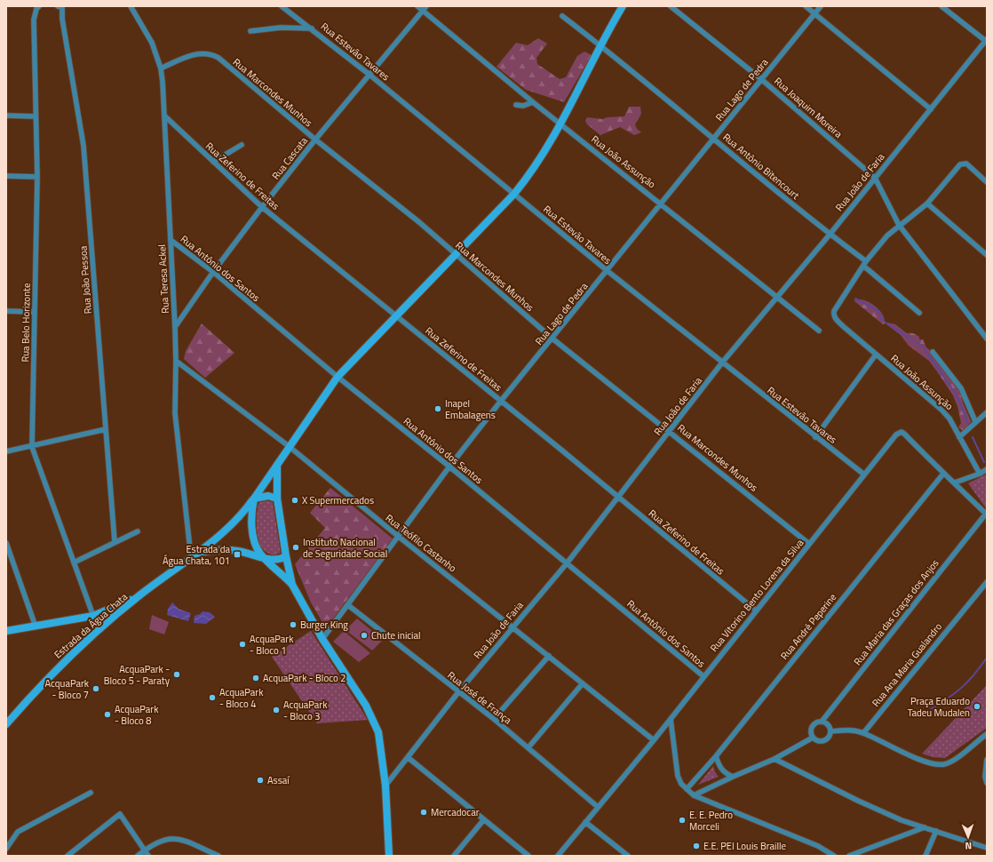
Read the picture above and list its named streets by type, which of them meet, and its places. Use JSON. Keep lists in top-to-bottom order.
{
  "streets": {
    "main road": ["Estrada da Água Chata"],
    "street": [
      "Rua Estevão Tavares",
      "Rua Lago de Pedra",
      "Rua Marcondes Munhos",
      "Rua Joaquim Moreira",
      "Rua Cascata",
      "Rua João Assunção",
      "Rua Antônio Bitencourt",
      "Rua Zeferino de Freitas",
      "Rua João de Faria",
      "Rua Antônio dos Santos",
      "Rua Teresa Ackel",
      "Rua João Pessoa",
      "Rua Belo Horizonte",
      "Rua Teófilo Castanho",
      "Rua Vitorino Bento Lorena da Silva",
      "Rua Maria das Graças dos Anjos",
      "Rua André Peperine",
      "Rua Ana Maria Gualandro",
      "Rua José de França"
    ]
  },
  "crossings": [
    ["Rua Estevão Tavares", "Rua Lago de Pedra"],
    ["Rua Estevão Tavares", "Rua Cascata"],
    ["Rua Estevão Tavares", "Rua João de Faria"],
    ["Rua Estevão Tavares", "Rua Vitorino Bento Lorena da Silva"],
    ["Rua Estevão Tavares", "Estrada da Água Chata"],
    ["Rua Lago de Pedra", "Rua Marcondes Munhos"],
    ["Rua Lago de Pedra", "Rua Joaquim Moreira"],
    ["Rua Lago de Pedra", "Rua João Assunção"],
    ["Rua Lago de Pedra", "Rua Antônio Bitencourt"],
    ["Rua Lago de Pedra", "Rua Zeferino de Freitas"],
    ["Rua Lago de Pedra", "Rua Antônio dos Santos"],
    ["Rua Lago de Pedra", "Rua Teófilo Castanho"],
    ["Rua Lago de Pedra", "Rua José de França"],
    ["Rua Marcondes Munhos", "Rua Cascata"],
    ["Rua Marcondes Munhos", "Rua João de Faria"],
    ["Rua Marcondes Munhos", "Rua Teresa Ackel"],
    ["Rua Marcondes Munhos", "Rua Vitorino Bento Lorena da Silva"],
    ["Rua Marcondes Munhos", "Estrada da Água Chata"],
    ["Rua Joaquim Moreira", "Rua João de Faria"],
    ["Rua Cascata", "Rua João Assunção"],
    ["Rua Cascata", "Rua Zeferino de Freitas"],
    ["Rua Cascata", "Rua Antônio dos Santos"],
    ["Rua Cascata", "Rua Teresa Ackel"],
    ["Rua João Assunção", "Rua Antônio Bitencourt"],
    ["Rua João Assunção", "Rua João de Faria"],
    ["Rua João Assunção", "Estrada da Água Chata"],
    ["Rua Antônio Bitencourt", "Rua João de Faria"],
    ["Rua Antônio Bitencourt", "Estrada da Água Chata"],
    ["Rua Zeferino de Freitas", "Rua João de Faria"],
    ["Rua Zeferino de Freitas", "Rua Teresa Ackel"],
    ["Rua Zeferino de Freitas", "Rua Vitorino Bento Lorena da Silva"],
    ["Rua Zeferino de Freitas", "Estrada da Água Chata"],
    ["Rua João de Faria", "Rua Antônio dos Santos"],
    ["Rua João de Faria", "Rua Teófilo Castanho"],
    ["Rua João de Faria", "Rua José de França"],
    ["Rua Antônio dos Santos", "Rua Teresa Ackel"],
    ["Rua Antônio dos Santos", "Rua Vitorino Bento Lorena da Silva"],
    ["Rua Antônio dos Santos", "Estrada da Água Chata"],
    ["Rua Teresa Ackel", "Rua Teófilo Castanho"],
    ["Rua Teresa Ackel", "Estrada da Água Chata"],
    ["Rua Teófilo Castanho", "Rua Vitorino Bento Lorena da Silva"],
    ["Rua Teófilo Castanho", "Estrada da Água Chata"],
    ["Rua Vitorino Bento Lorena da Silva", "Rua André Peperine"],
    ["Rua Vitorino Bento Lorena da Silva", "Rua José de França"]
  ],
  "places": {
    "other": [
      "Inapel Embalagens",
      "X Supermercados",
      "Instituto Nacional de Seguridade Social",
      "Burger King",
      "Chute inicial",
      "AcquaPark - Bloco 1",
      "AcquaPark - Bloco 5 - Paraty",
      "AcquaPark - Bloco 2",
      "AcquaPark - Bloco 7",
      "AcquaPark - Bloco 4",
      "Praça Eduardo Tadeu Mudalen",
      "AcquaPark - Bloco 3",
      "AcquaPark - Bloco 8",
      "Assaí",
      "Mercadocar",
      "E. E. Pedro Morceli",
      "E.E. PEI Louis Braille"
    ],
    "transit": ["Estrada da Água Chata, 101"]
  },
  "north": "bottom"
}
